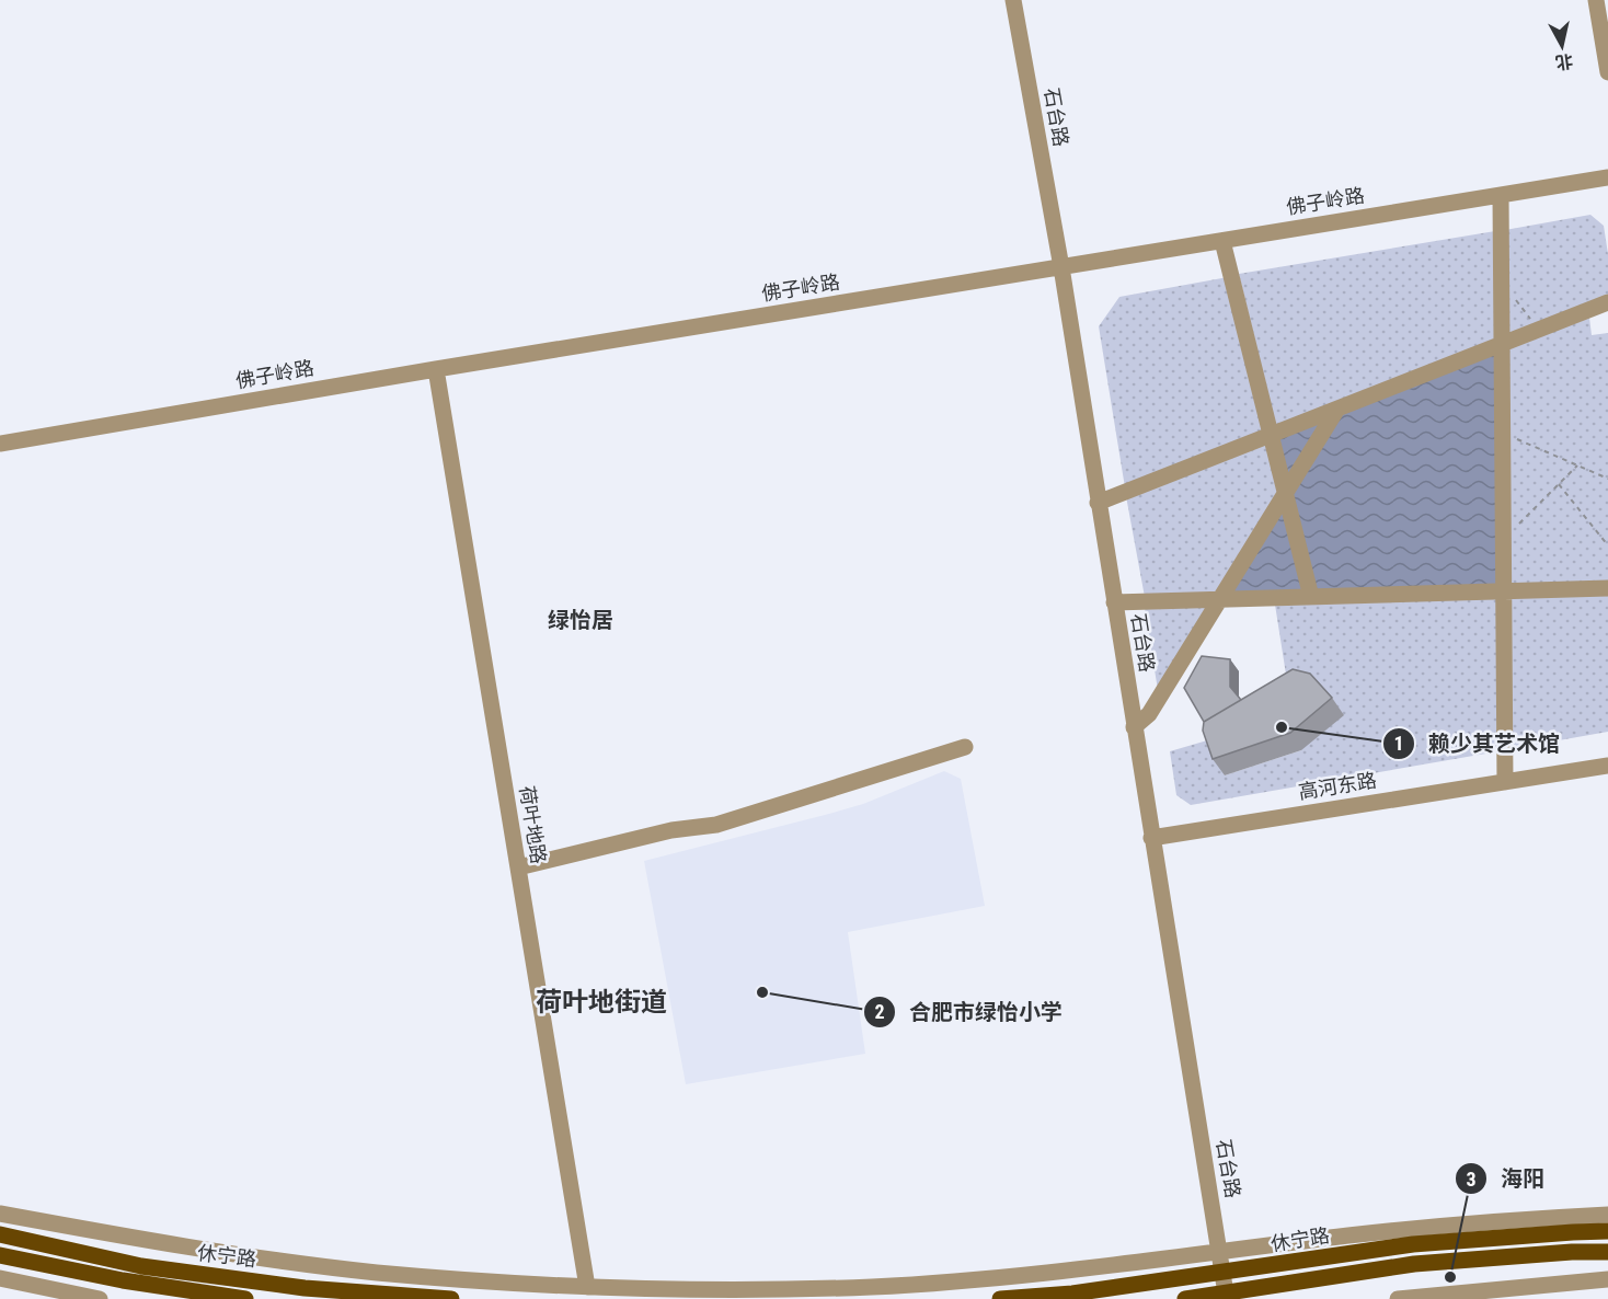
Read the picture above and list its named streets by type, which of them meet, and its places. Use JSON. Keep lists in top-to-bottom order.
{
  "streets": {
    "main road": ["休宁路"],
    "street": [
      "石台路",
      "佛子岭路",
      "高河东路",
      "荷叶地路"
    ]
  },
  "crossings": [
    ["石台路", "佛子岭路"],
    ["石台路", "高河东路"],
    ["石台路", "休宁路"],
    ["佛子岭路", "荷叶地路"]
  ],
  "districts": ["绿怡居", "荷叶地街道"],
  "places": ["赖少其艺术馆", "合肥市绿怡小学", "海阳"],
  "north": "bottom"
}
